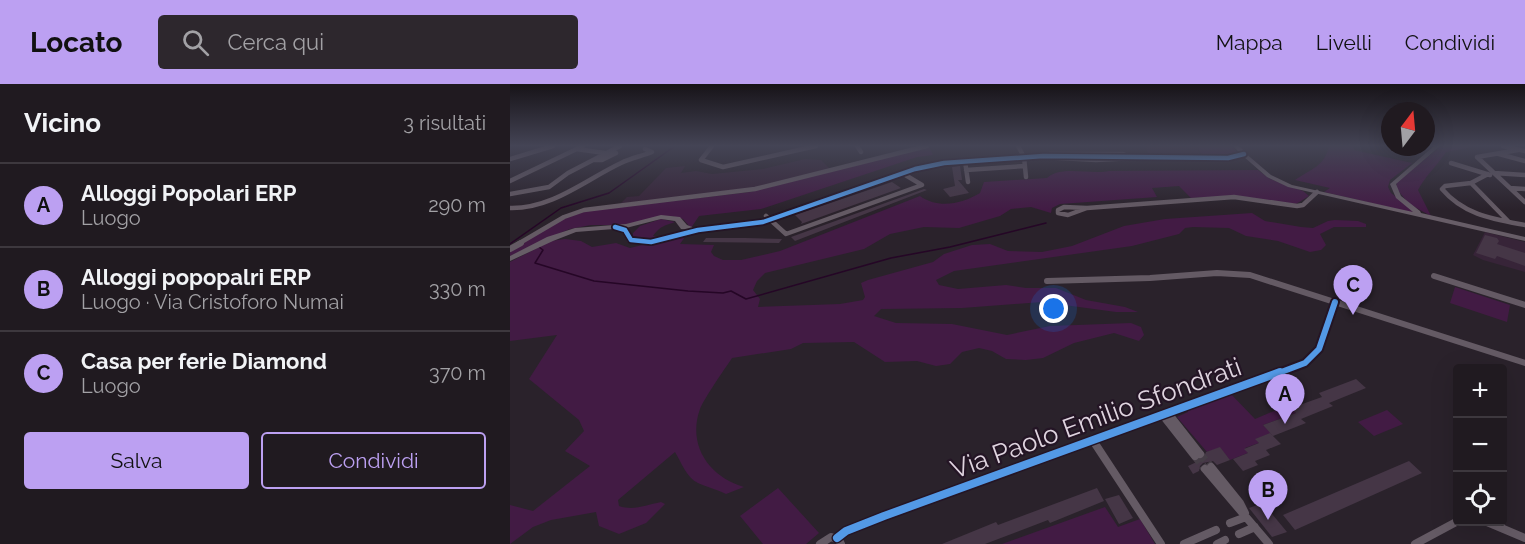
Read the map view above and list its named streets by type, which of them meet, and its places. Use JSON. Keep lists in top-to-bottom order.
{
  "streets": {
    "street": ["Via Paolo Emilio Sfondrati"]
  },
  "north": "top",
  "page": {
    "header": "Locato",
    "search": "Cerca qui",
    "nav": ["Mappa", "Livelli", "Condividi"],
    "heading": ["Vicino", "3 risultati"],
    "list": [
      {
        "mark": "A",
        "name": "Alloggi Popolari ERP",
        "note": "Luogo",
        "value": "290 m"
      },
      {
        "mark": "B",
        "name": "Alloggi popopalri ERP",
        "note": "Luogo · Via Cristoforo Numai",
        "value": "330 m"
      },
      {
        "mark": "C",
        "name": "Casa per ferie Diamond",
        "note": "Luogo",
        "value": "370 m"
      }
    ],
    "pins": ["C", "A", "B"],
    "map_buttons": ["+", "−"],
    "buttons": ["Salva", "Condividi"]
  }
}
